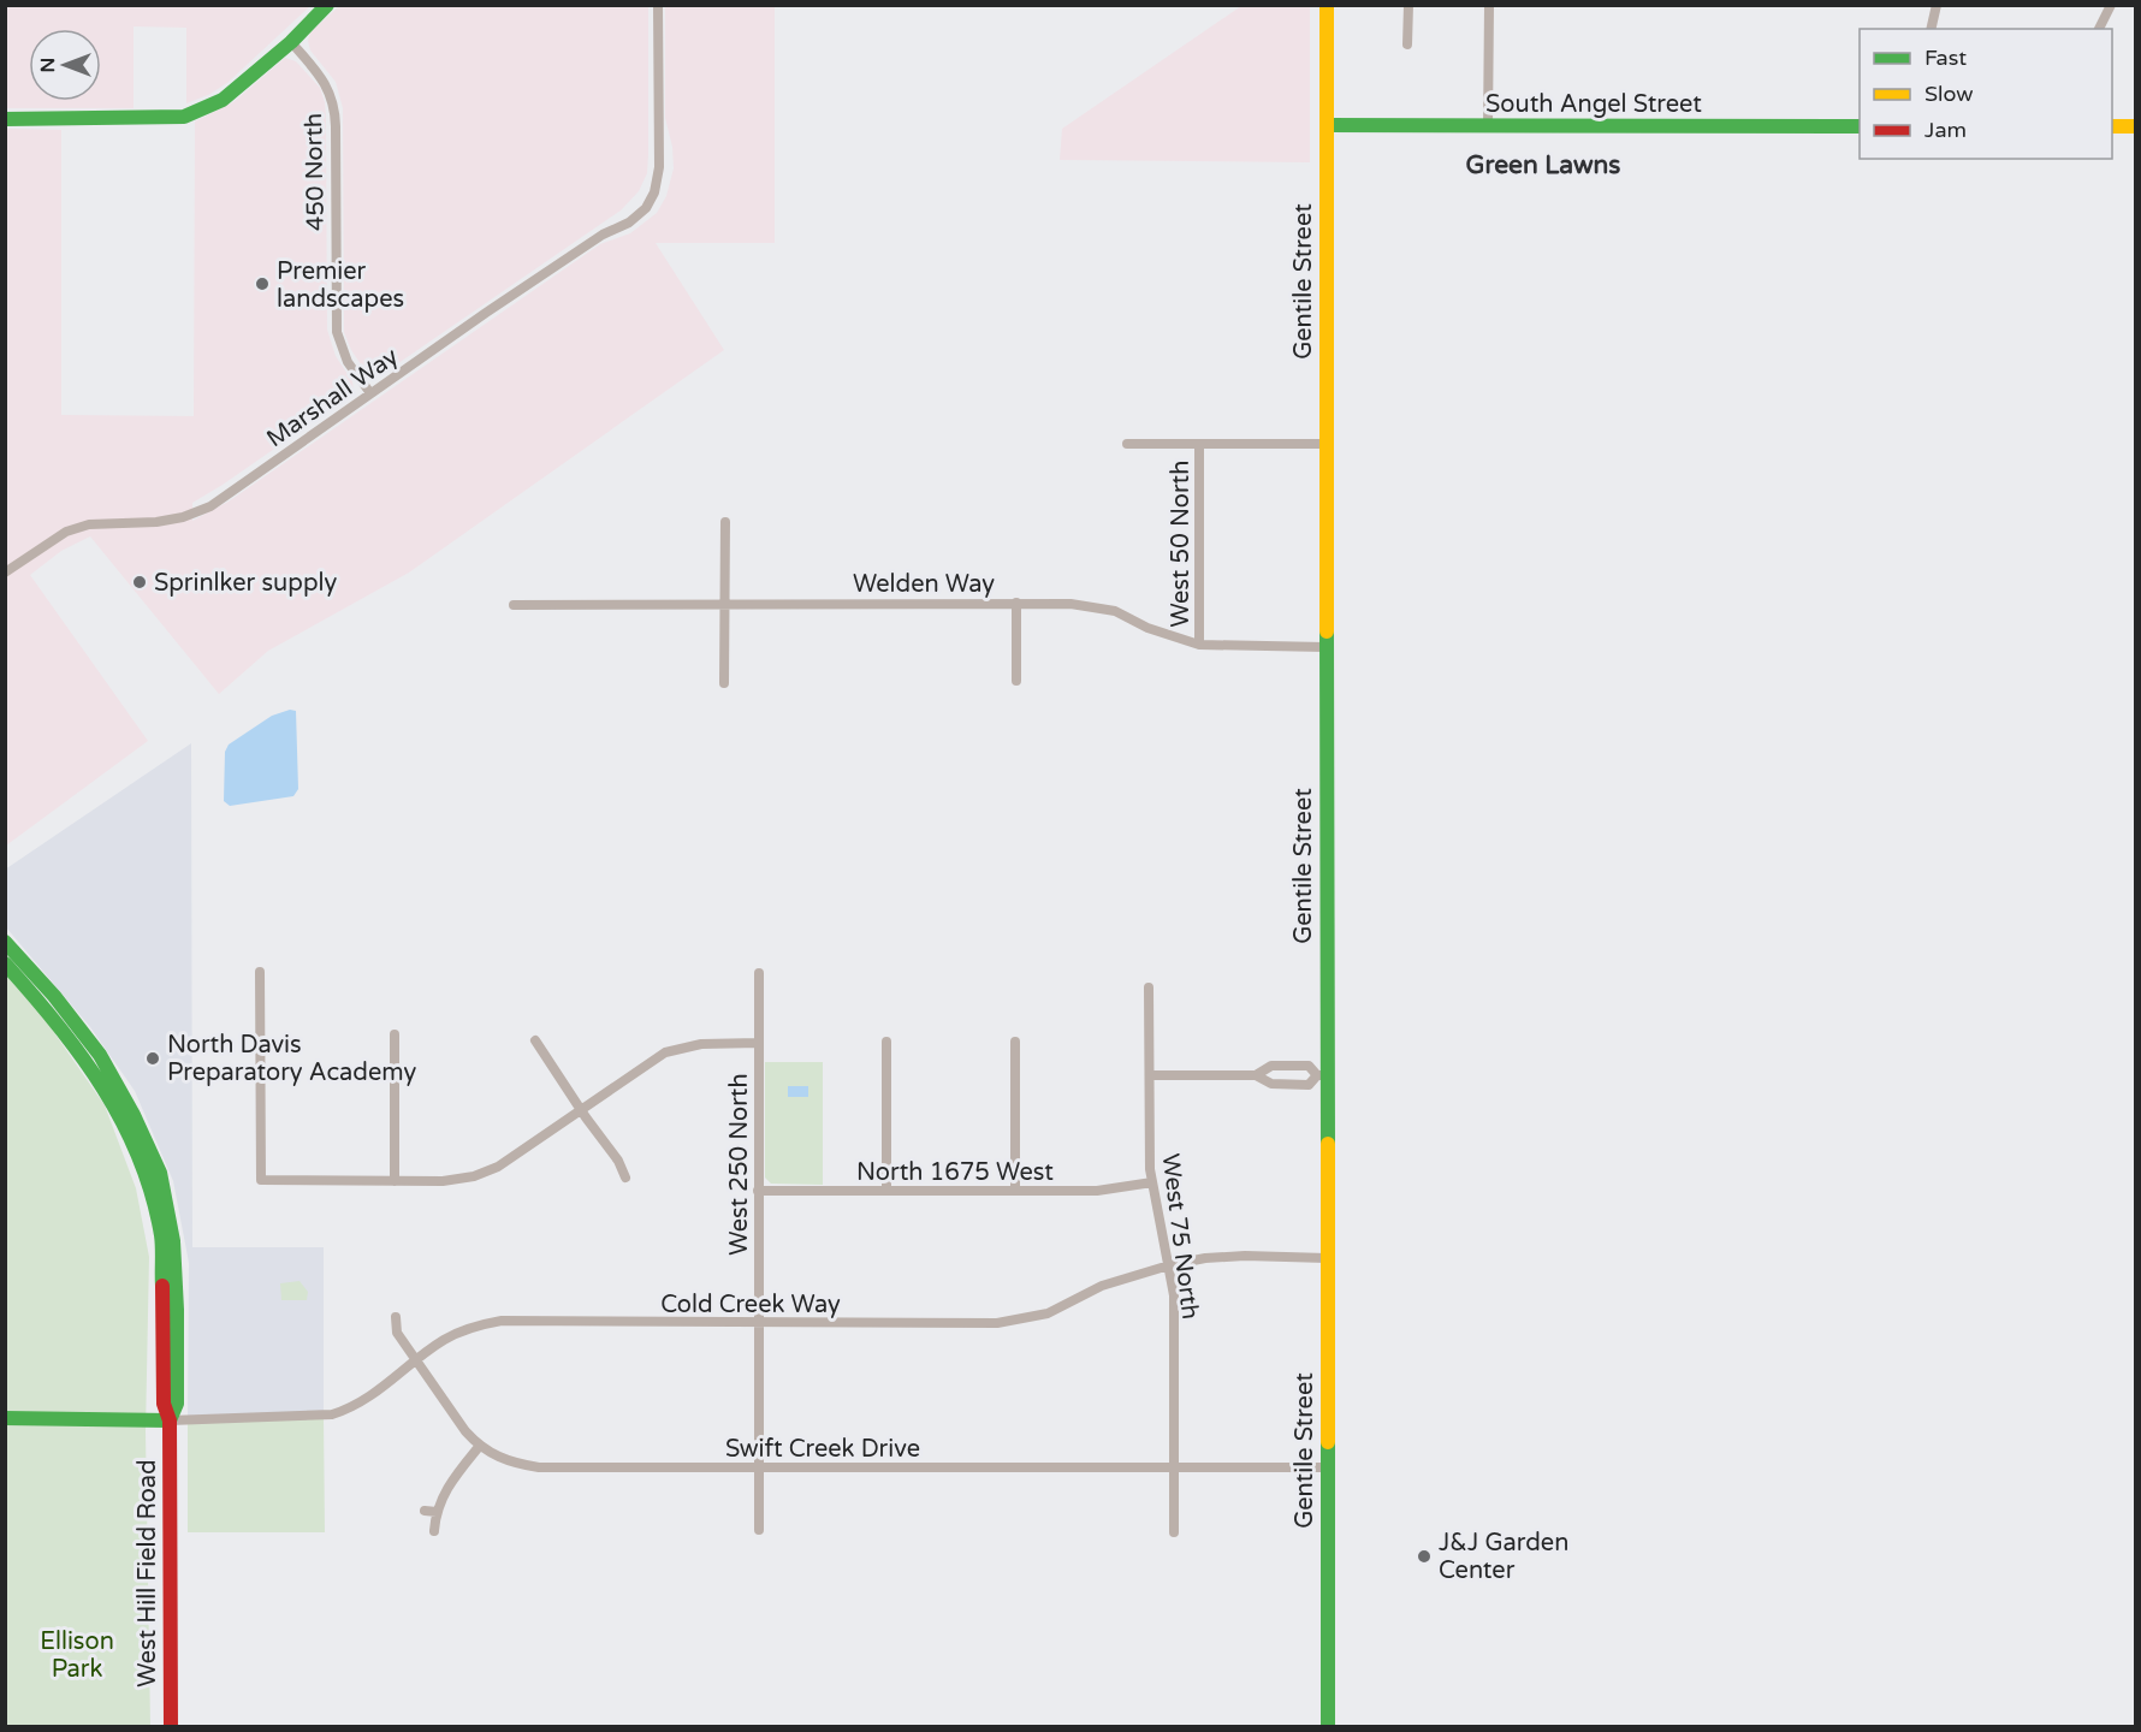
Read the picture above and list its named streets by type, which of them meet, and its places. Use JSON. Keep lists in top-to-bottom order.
{
  "streets": {
    "main road": ["South Angel Street", "Gentile Street", "West Hill Field Road"],
    "street": [
      "450 North",
      "Marshall Way",
      "West 50 North",
      "Welden Way",
      "West 250 North",
      "North 1675 West",
      "West 75 North",
      "Cold Creek Way",
      "Swift Creek Drive"
    ]
  },
  "crossings": [
    ["South Angel Street", "Gentile Street"],
    ["450 North", "Marshall Way"],
    ["Gentile Street", "Welden Way"],
    ["Gentile Street", "Cold Creek Way"],
    ["Gentile Street", "Swift Creek Drive"],
    ["West 50 North", "Welden Way"],
    ["West 250 North", "North 1675 West"],
    ["West 250 North", "Cold Creek Way"],
    ["West 250 North", "Swift Creek Drive"],
    ["North 1675 West", "West 75 North"],
    ["West 75 North", "Cold Creek Way"],
    ["West 75 North", "Swift Creek Drive"],
    ["Cold Creek Way", "Swift Creek Drive"],
    ["Cold Creek Way", "West Hill Field Road"]
  ],
  "districts": ["Green Lawns"],
  "parks": ["Ellison Park"],
  "places": [
    "Premier landscapes",
    "Sprinlker supply",
    "North Davis Preparatory Academy",
    "J&J Garden Center"
  ],
  "legend": ["Fast", "Slow", "Jam"],
  "north": "left"
}
